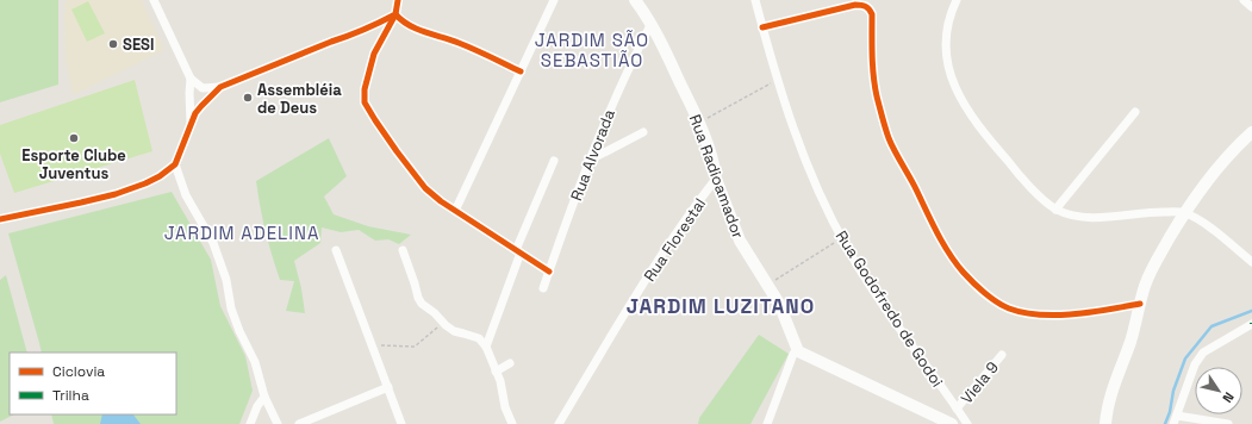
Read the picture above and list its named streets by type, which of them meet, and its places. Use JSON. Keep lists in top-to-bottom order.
{
  "streets": {
    "street": [
      "Rua Alvorada",
      "Rua Radioamador",
      "Rua Florestal",
      "Rua Godofredo de Godoi",
      "Viela 9"
    ]
  },
  "crossings": [
    ["Rua Alvorada", "Rua Radioamador"],
    ["Rua Radioamador", "Rua Florestal"],
    ["Rua Godofredo de Godoi", "Viela 9"]
  ],
  "districts": ["JARDIM SÃO SEBASTIÃO", "JARDIM ADELINA", "JARDIM LUZITANO"],
  "places": ["SESI", "Assembléia de Deus", "Esporte Clube Juventus"],
  "legend": ["Ciclovia", "Trilha"],
  "north": "bottom right"
}
